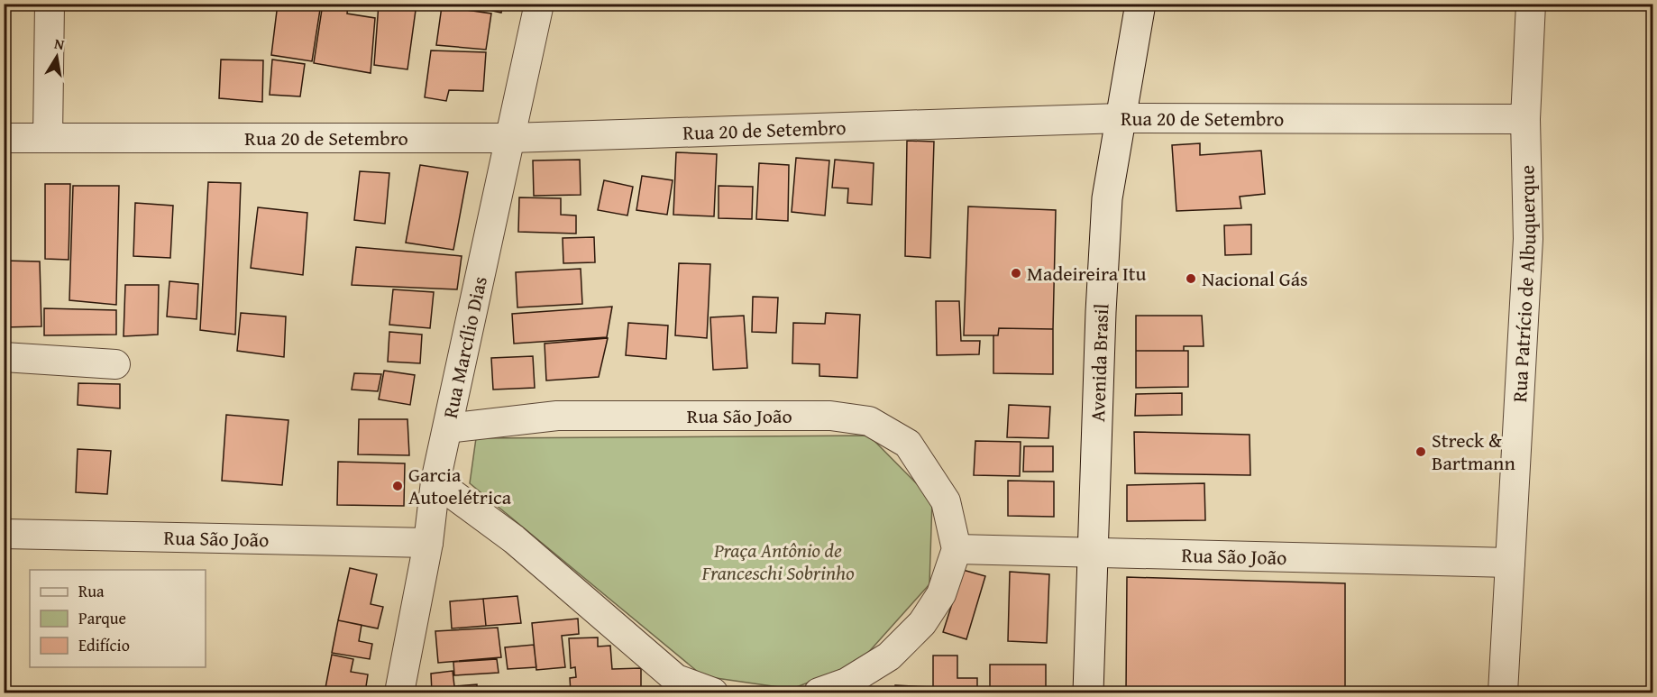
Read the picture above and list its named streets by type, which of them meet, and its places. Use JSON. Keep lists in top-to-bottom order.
{
  "streets": {
    "main road": ["Avenida Brasil"],
    "street": [
      "Rua 20 de Setembro",
      "Rua Patrício de Albuquerque",
      "Rua Marcílio Dias",
      "Rua São João"
    ]
  },
  "crossings": [
    ["Rua 20 de Setembro", "Rua Patrício de Albuquerque"],
    ["Rua 20 de Setembro", "Rua Marcílio Dias"],
    ["Rua 20 de Setembro", "Avenida Brasil"],
    ["Rua Patrício de Albuquerque", "Rua São João"],
    ["Rua Marcílio Dias", "Rua São João"],
    ["Avenida Brasil", "Rua São João"]
  ],
  "parks": ["Praça Antônio de Franceschi Sobrinho"],
  "places": [
    "Madeireira Itu",
    "Nacional Gás",
    "Streck & Bartmann",
    "Garcia Autoelétrica"
  ],
  "legend": ["Rua", "Parque", "Edifício"],
  "north": "top"
}
